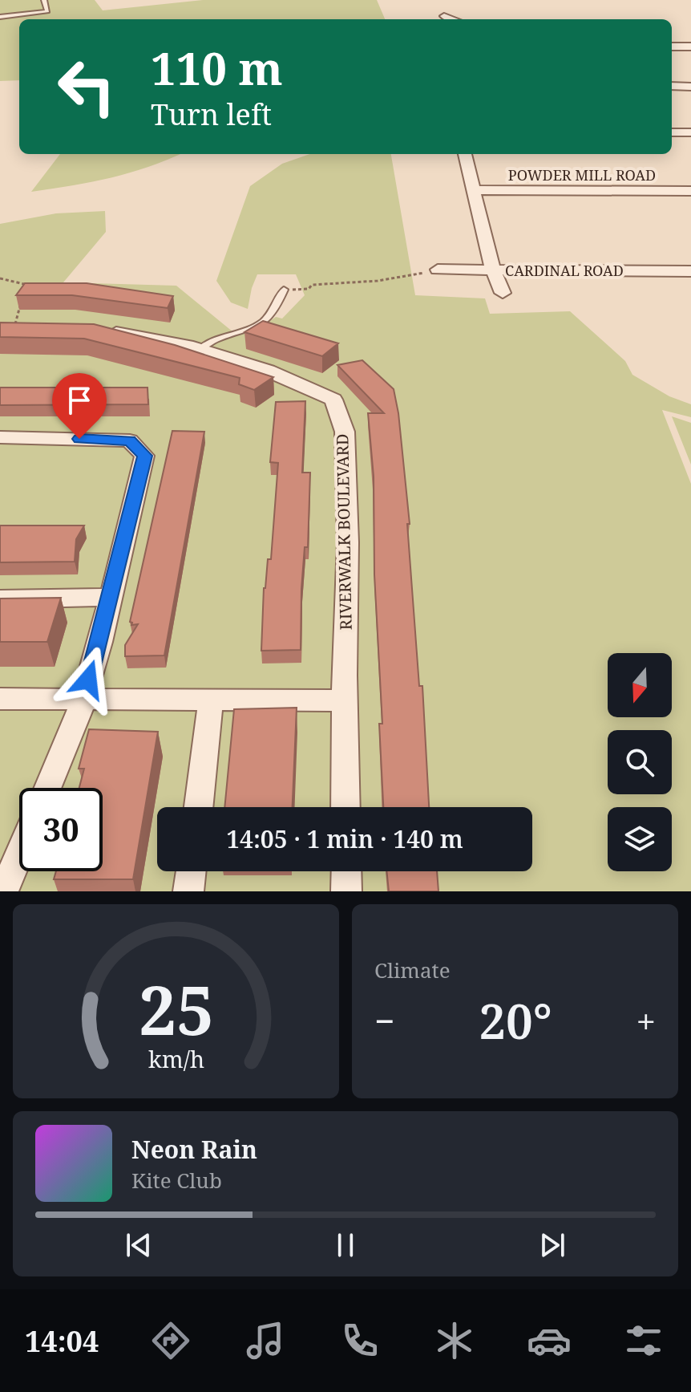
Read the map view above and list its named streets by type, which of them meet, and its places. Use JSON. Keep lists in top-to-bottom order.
{
  "streets": {
    "street": ["POWDER MILL ROAD", "CARDINAL ROAD", "RIVERWALK BOULEVARD"]
  },
  "north": "bottom",
  "page": {
    "turn": ["110 m", "Turn left"],
    "limit": "30",
    "trip": "14:05 · 1 min · 140 m",
    "tile": "Climate",
    "heat": ["−", "20°", "+"],
    "song": ["Neon Rain", "Kite Club"],
    "tabs": "14:04",
    "gauge": ["25", "km/h"]
  }
}
